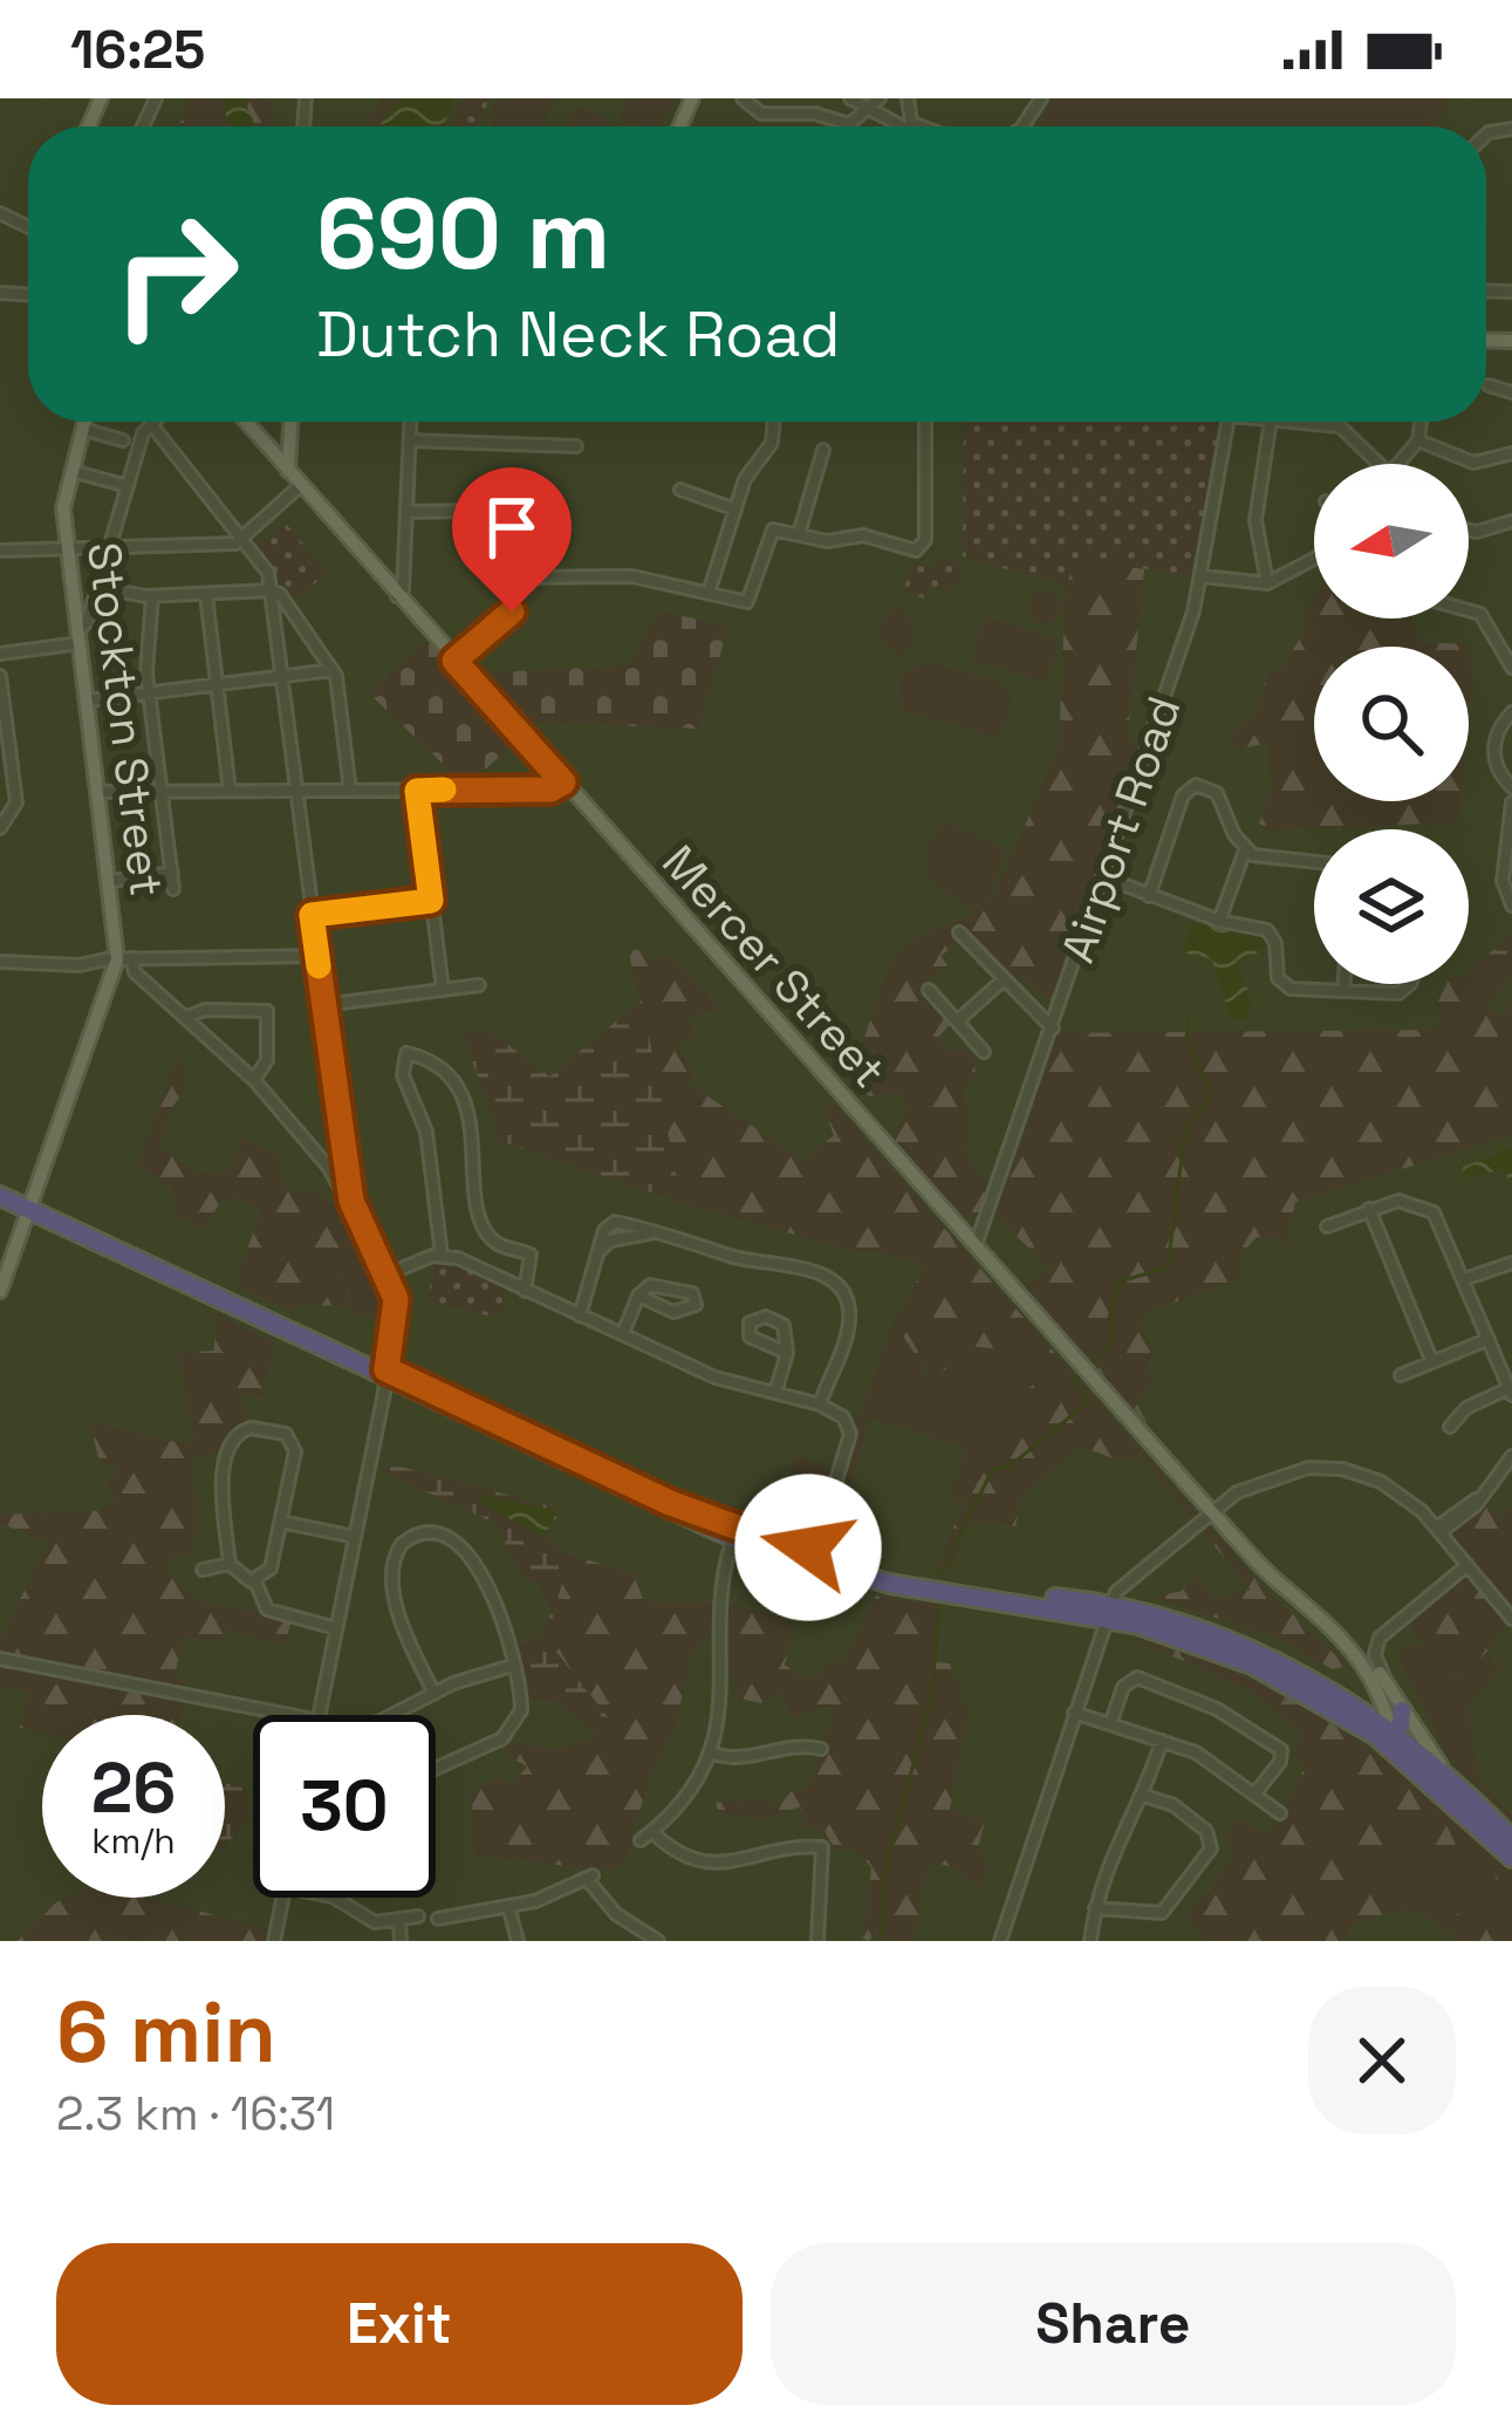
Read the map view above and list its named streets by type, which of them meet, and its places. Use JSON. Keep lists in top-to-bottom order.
{
  "streets": {
    "main road": ["Stockton Street", "Mercer Street"],
    "street": ["Airport Road"]
  },
  "crossings": [
    ["Airport Road", "Mercer Street"]
  ],
  "north": "left",
  "page": {
    "status": "16:25",
    "turn": ["690 m", "Dutch Neck Road"],
    "speed": "26 km/h",
    "limit": "30",
    "heading": ["6 min", "2.3 km · 16:31"],
    "buttons": ["Exit", "Share"]
  }
}
